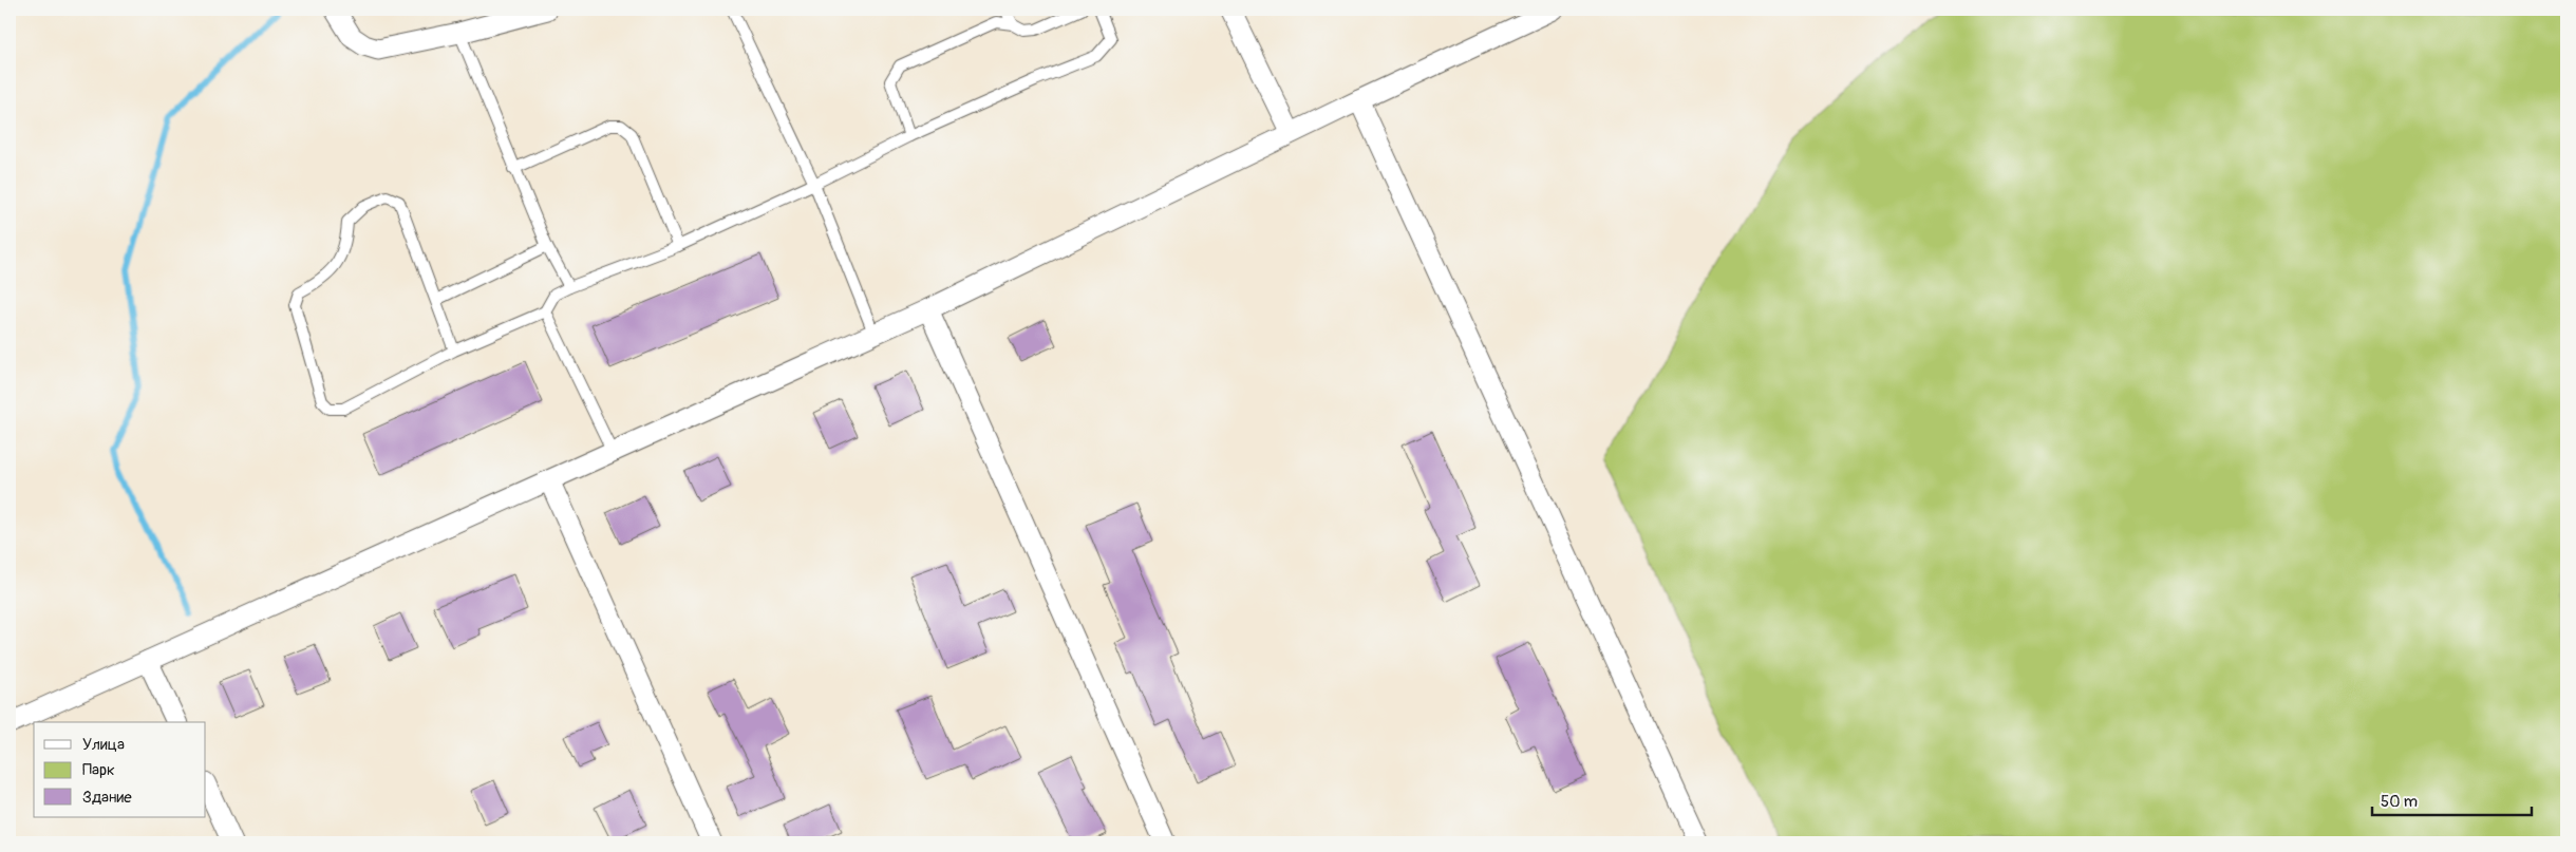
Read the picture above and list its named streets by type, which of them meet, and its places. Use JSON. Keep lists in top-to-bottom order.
{
  "legend": ["Улица", "Парк", "Здание"],
  "scale_bar": "50 m"
}
